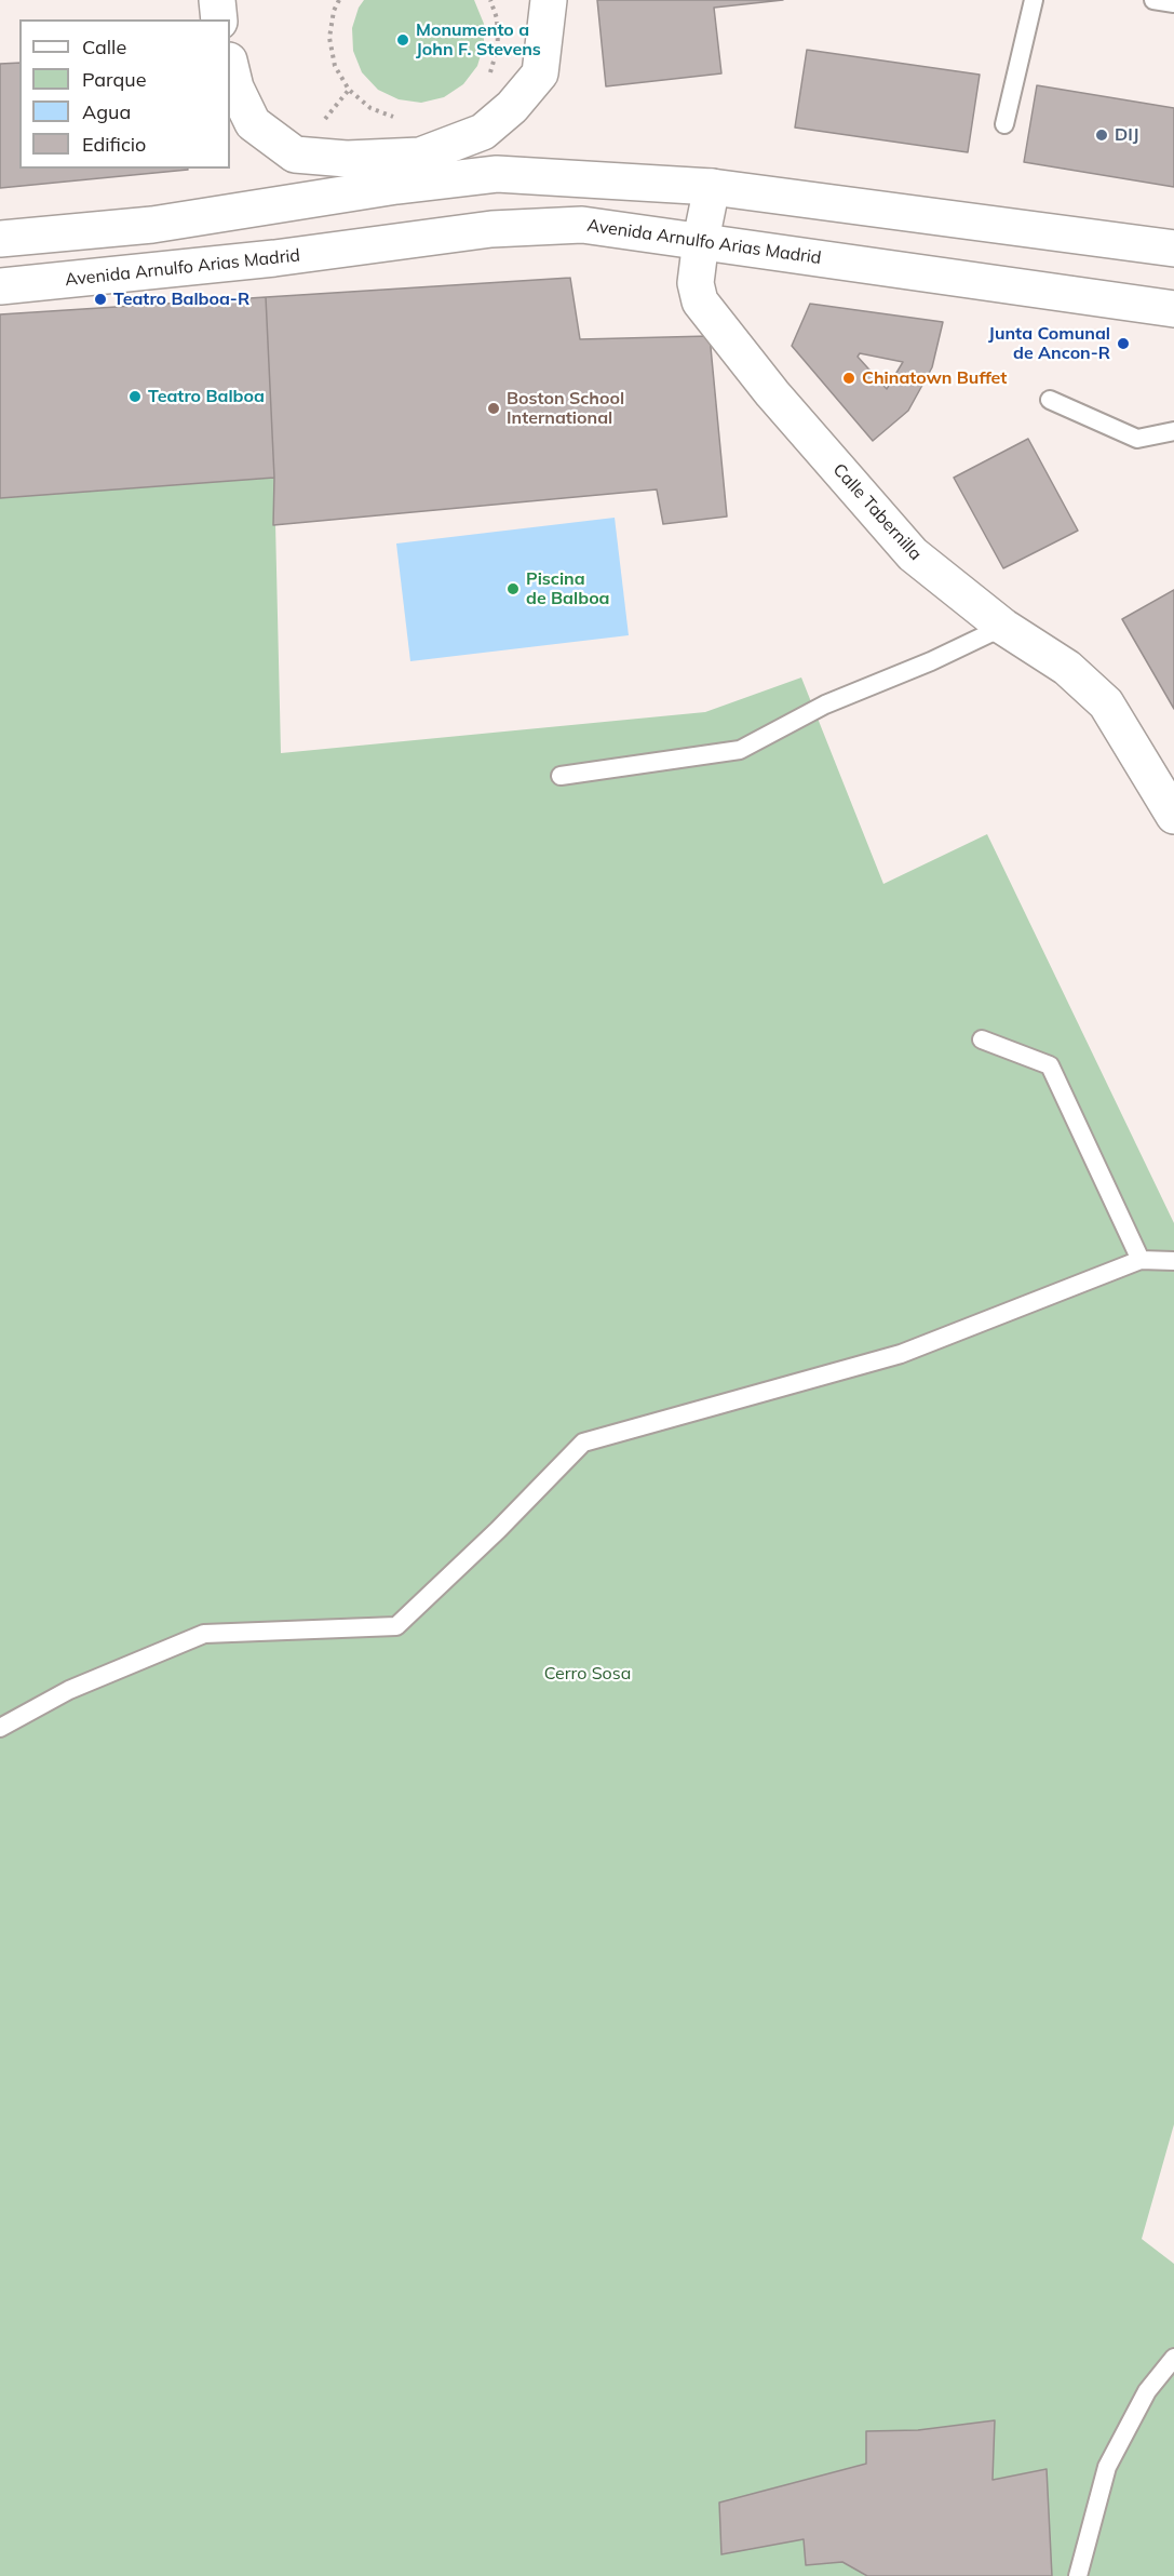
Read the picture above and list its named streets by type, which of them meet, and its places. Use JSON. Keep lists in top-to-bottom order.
{
  "streets": {
    "main road": ["Avenida Arnulfo Arias Madrid", "Calle Tabernilla"]
  },
  "crossings": [
    ["Avenida Arnulfo Arias Madrid", "Calle Tabernilla"]
  ],
  "parks": ["Cerro Sosa"],
  "places": [
    "Monumento a John F. Stevens",
    "DIJ",
    "Teatro Balboa-R",
    "Junta Comunal de Ancon-R",
    "Chinatown Buffet",
    "Teatro Balboa",
    "Boston School International",
    "Piscina de Balboa"
  ],
  "legend": [
    "Calle",
    "Parque",
    "Agua",
    "Edificio"
  ]
}
